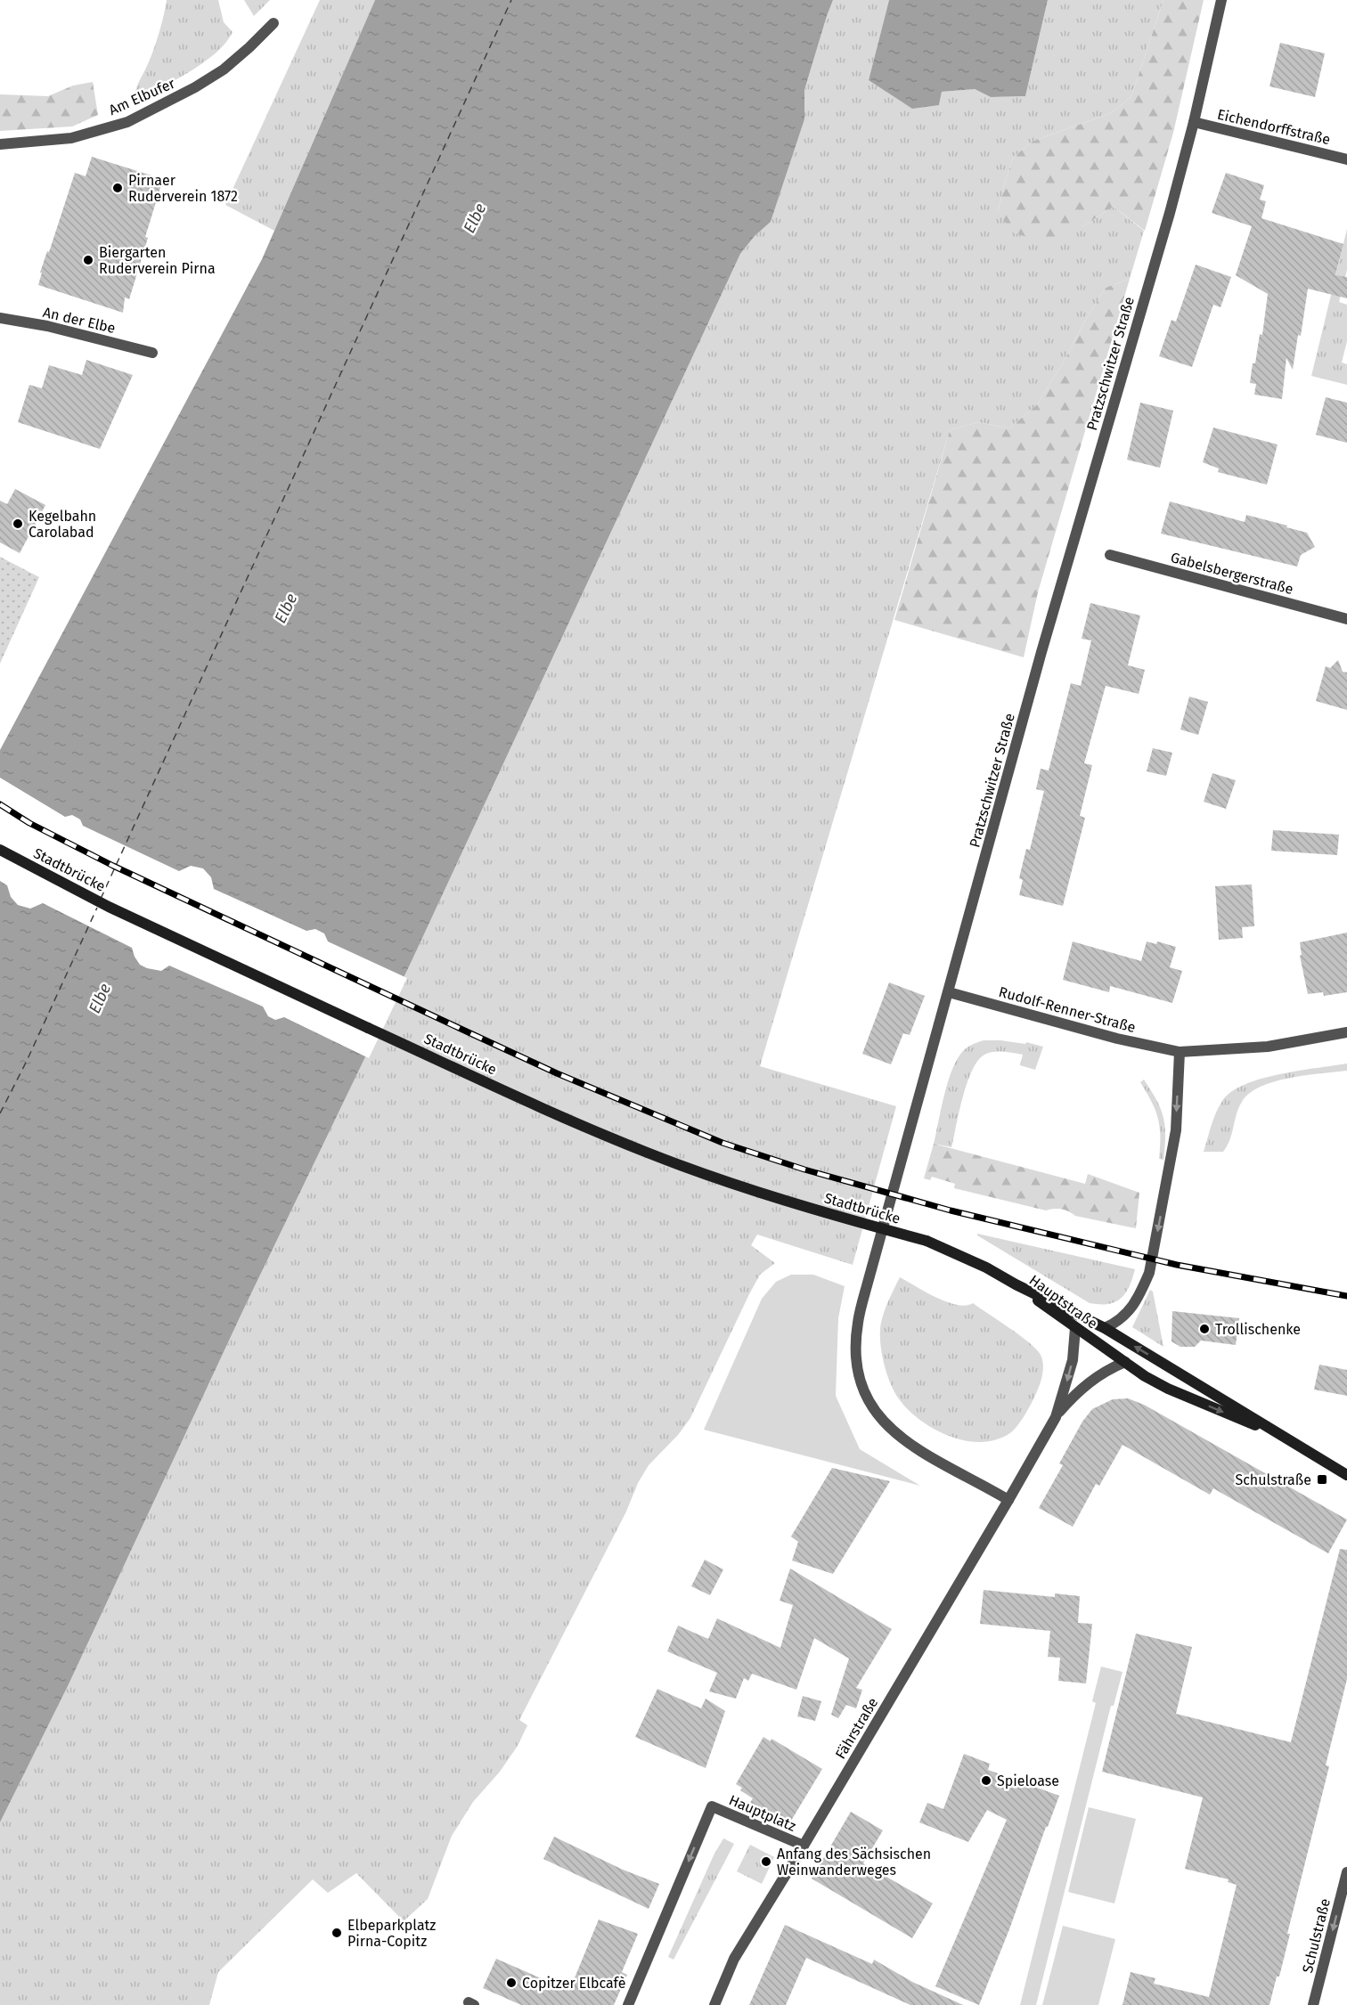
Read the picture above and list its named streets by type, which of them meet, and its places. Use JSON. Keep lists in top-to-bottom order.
{
  "streets": {
    "main road": ["Stadtbrücke", "Hauptstraße"],
    "street": [
      "Am Elbufer",
      "Eichendorffstraße",
      "An der Elbe",
      "Pratzschwitzer Straße",
      "Gabelsbergerstraße",
      "Rudolf-Renner-Straße",
      "Fährstraße",
      "Hauptplatz",
      "Schulstraße"
    ]
  },
  "crossings": [
    ["Eichendorffstraße", "Pratzschwitzer Straße"],
    ["Pratzschwitzer Straße", "Rudolf-Renner-Straße"],
    ["Pratzschwitzer Straße", "Fährstraße"],
    ["Stadtbrücke", "Hauptstraße"],
    ["Fährstraße", "Hauptplatz"]
  ],
  "one_way": ["Schulstraße"],
  "water": ["Elbe"],
  "places": {
    "other": [
      "Pirnaer Ruderverein 1872",
      "Biergarten Ruderverein Pirna",
      "Kegelbahn Carolabad",
      "Trollischenke",
      "Spieloase",
      "Anfang des Sächsischen Weinwanderweges",
      "Elbeparkplatz Pirna-Copitz",
      "Copitzer Elbcafè"
    ],
    "transit": ["Schulstraße"]
  }
}
